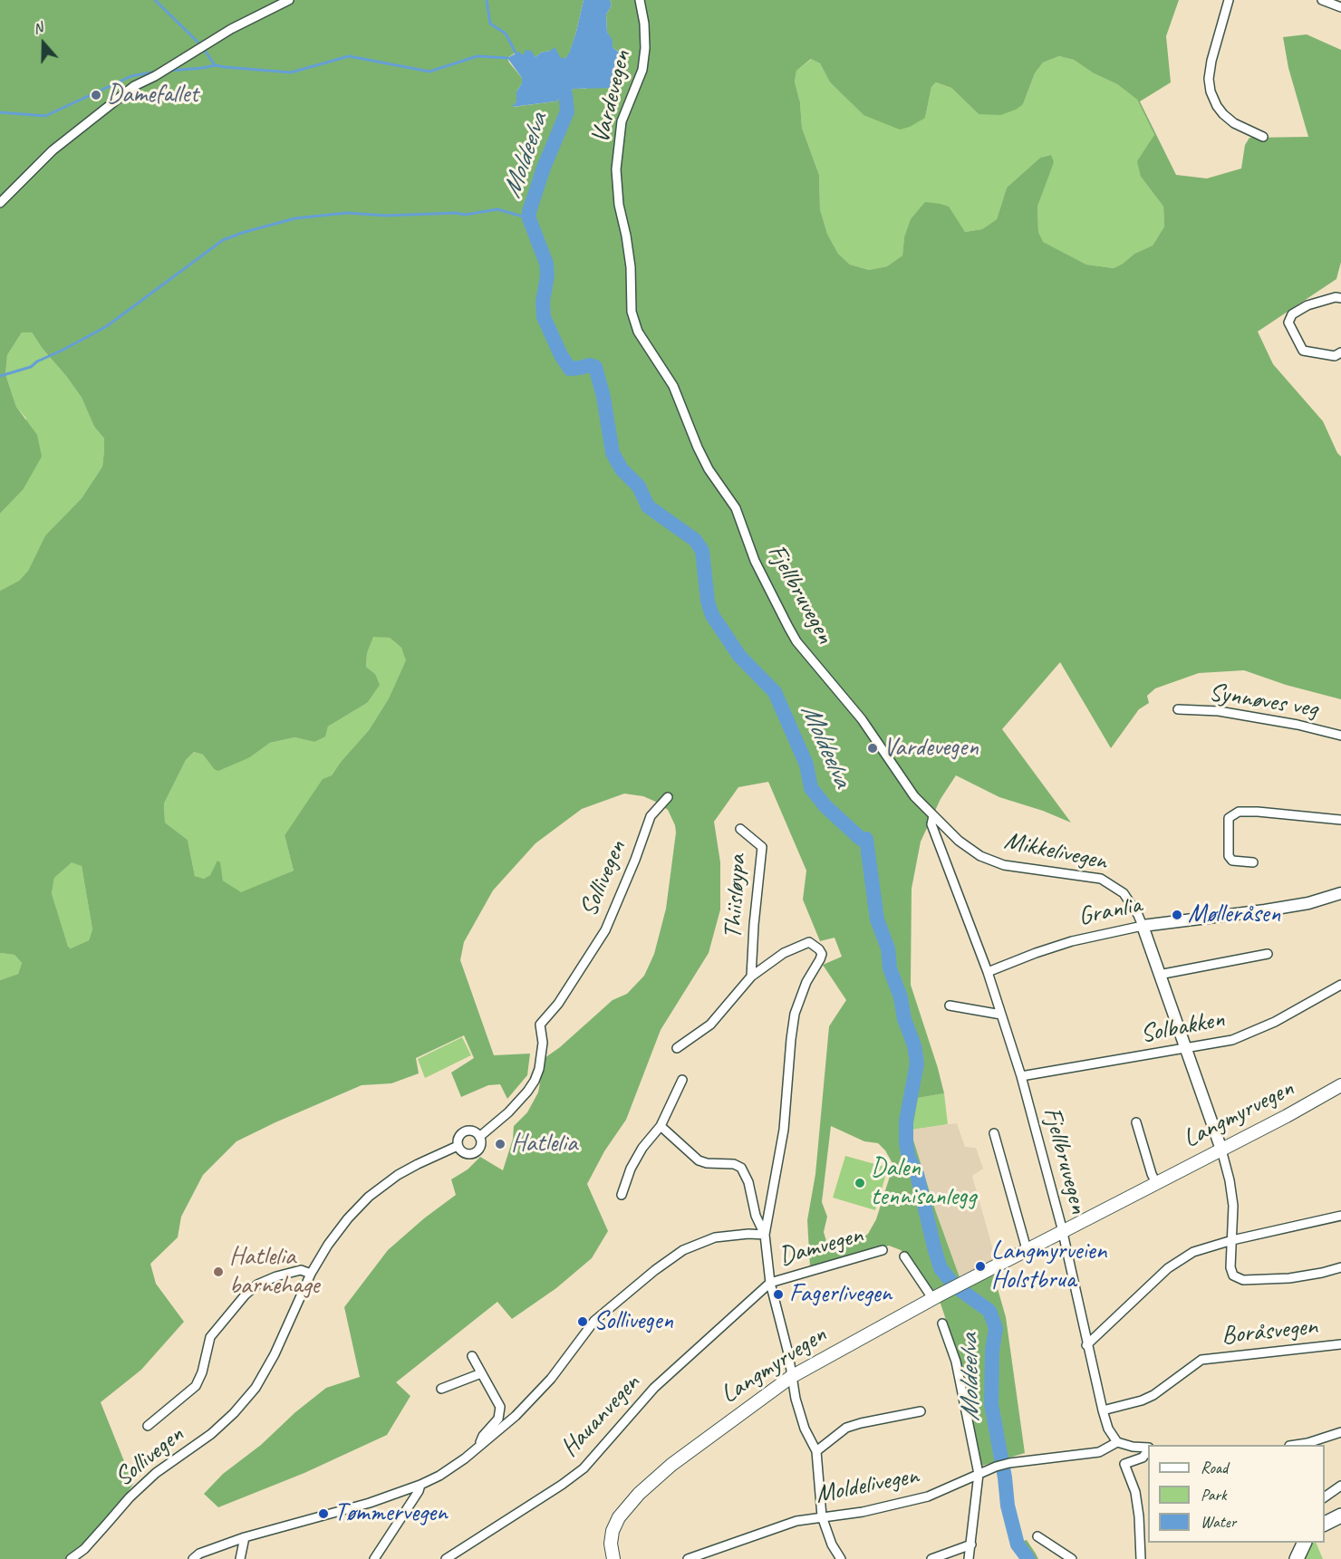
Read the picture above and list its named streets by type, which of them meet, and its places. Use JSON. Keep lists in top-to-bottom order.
{
  "streets": {
    "main road": ["Langmyrvegen"],
    "street": [
      "Vardevegen",
      "Fjellbruvegen",
      "Synnøves veg",
      "Mikkelivegen",
      "Sollivegen",
      "Thiisløypa",
      "Granlia",
      "Solbakken",
      "Damvegen",
      "Boråsvegen",
      "Hauanvegen",
      "Moldelivegen"
    ]
  },
  "crossings": [
    ["Vardevegen", "Fjellbruvegen"],
    ["Fjellbruvegen", "Mikkelivegen"],
    ["Fjellbruvegen", "Granlia"],
    ["Fjellbruvegen", "Solbakken"],
    ["Fjellbruvegen", "Langmyrvegen"],
    ["Fjellbruvegen", "Boråsvegen"],
    ["Fjellbruvegen", "Moldelivegen"],
    ["Mikkelivegen", "Granlia"],
    ["Mikkelivegen", "Solbakken"],
    ["Mikkelivegen", "Langmyrvegen"],
    ["Damvegen", "Hauanvegen"]
  ],
  "water": ["Moldeelva"],
  "places": [
    "Damefallet",
    "Vardevegen",
    "Mølleråsen",
    "Hatlelia",
    "Dalen tennisanlegg",
    "Langmyrveien Holstbrua",
    "Hatlelia barnehage",
    "Fagerlivegen",
    "Sollivegen",
    "Tømmervegen"
  ],
  "legend": ["Road", "Park", "Water"],
  "north": "top"
}
